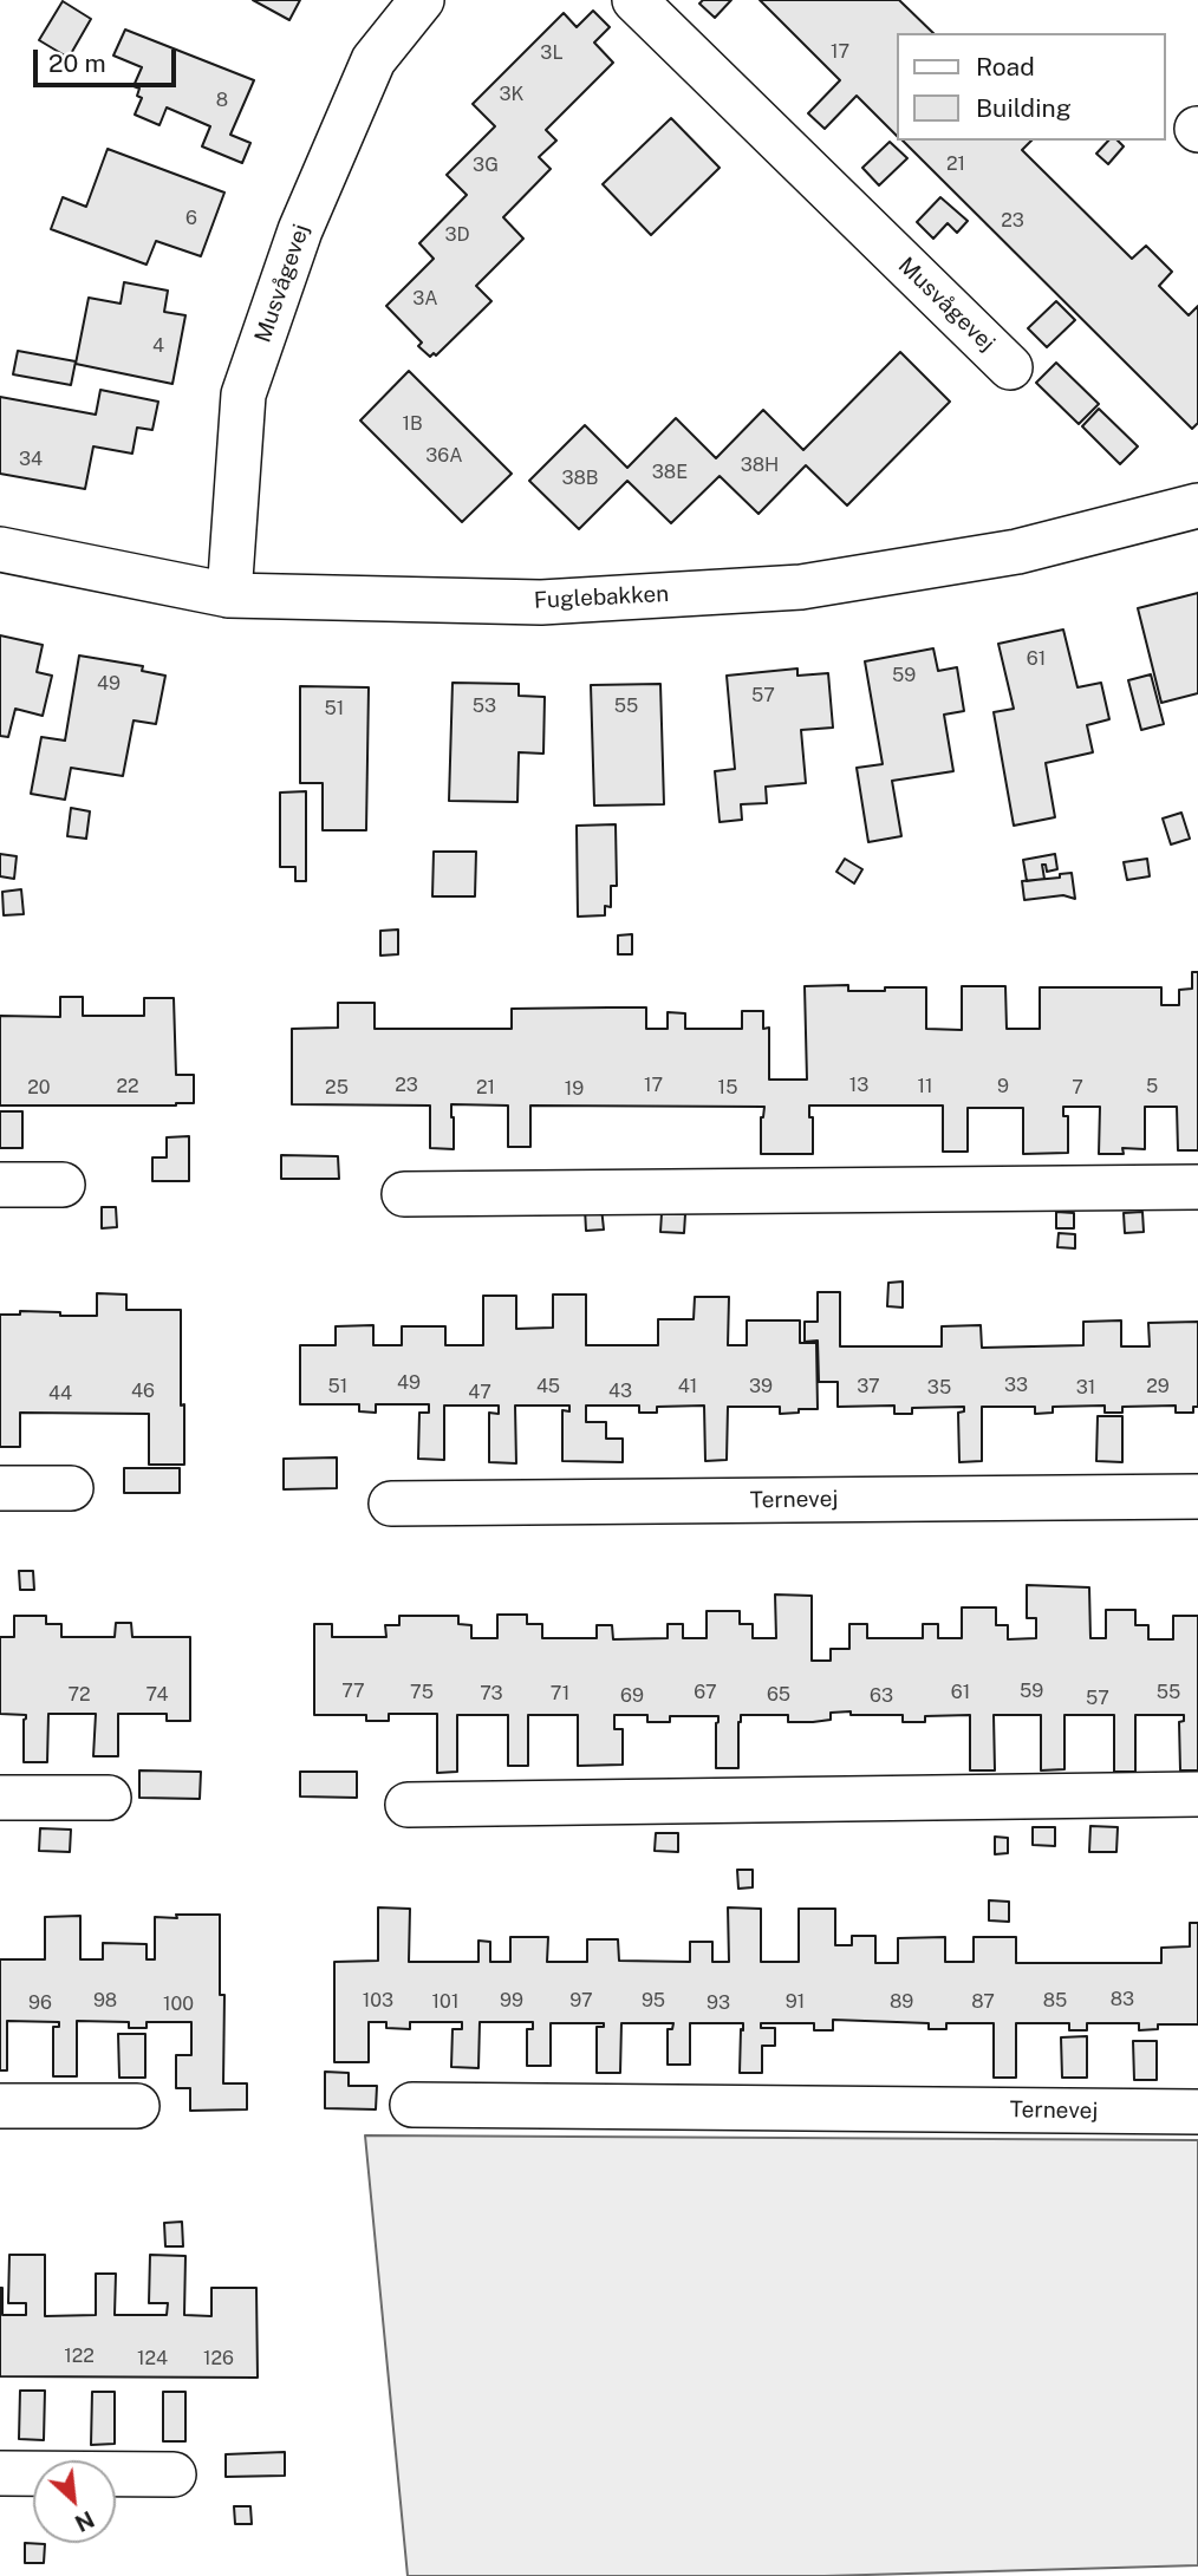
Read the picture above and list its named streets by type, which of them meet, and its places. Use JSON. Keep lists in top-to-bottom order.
{
  "streets": {
    "street": ["Musvågevej", "Fuglebakken", "Ternevej"]
  },
  "crossings": [
    ["Musvågevej", "Fuglebakken"]
  ],
  "house_numbers": [
    "17",
    "3L",
    "3K",
    "8",
    "21",
    "3G",
    "6",
    "23",
    "3D",
    "3A",
    "4",
    "1B",
    "36A",
    "34",
    "38H",
    "38E",
    "38B",
    "61",
    "59",
    "49",
    "57",
    "53",
    "55",
    "51",
    "23",
    "17",
    "13",
    "22",
    "11",
    "9",
    "5",
    "20",
    "25",
    "21",
    "15",
    "7",
    "19",
    "49",
    "33",
    "51",
    "45",
    "41",
    "39",
    "37",
    "29",
    "35",
    "31",
    "46",
    "43",
    "47",
    "44",
    "77",
    "59",
    "75",
    "67",
    "61",
    "55",
    "73",
    "71",
    "72",
    "74",
    "65",
    "69",
    "63",
    "57",
    "83",
    "98",
    "103",
    "99",
    "97",
    "95",
    "85",
    "101",
    "91",
    "89",
    "87",
    "96",
    "93",
    "100",
    "122",
    "124",
    "126"
  ],
  "legend": ["Road", "Building"],
  "scale_bar": "20 m",
  "north": "bottom right"
}
